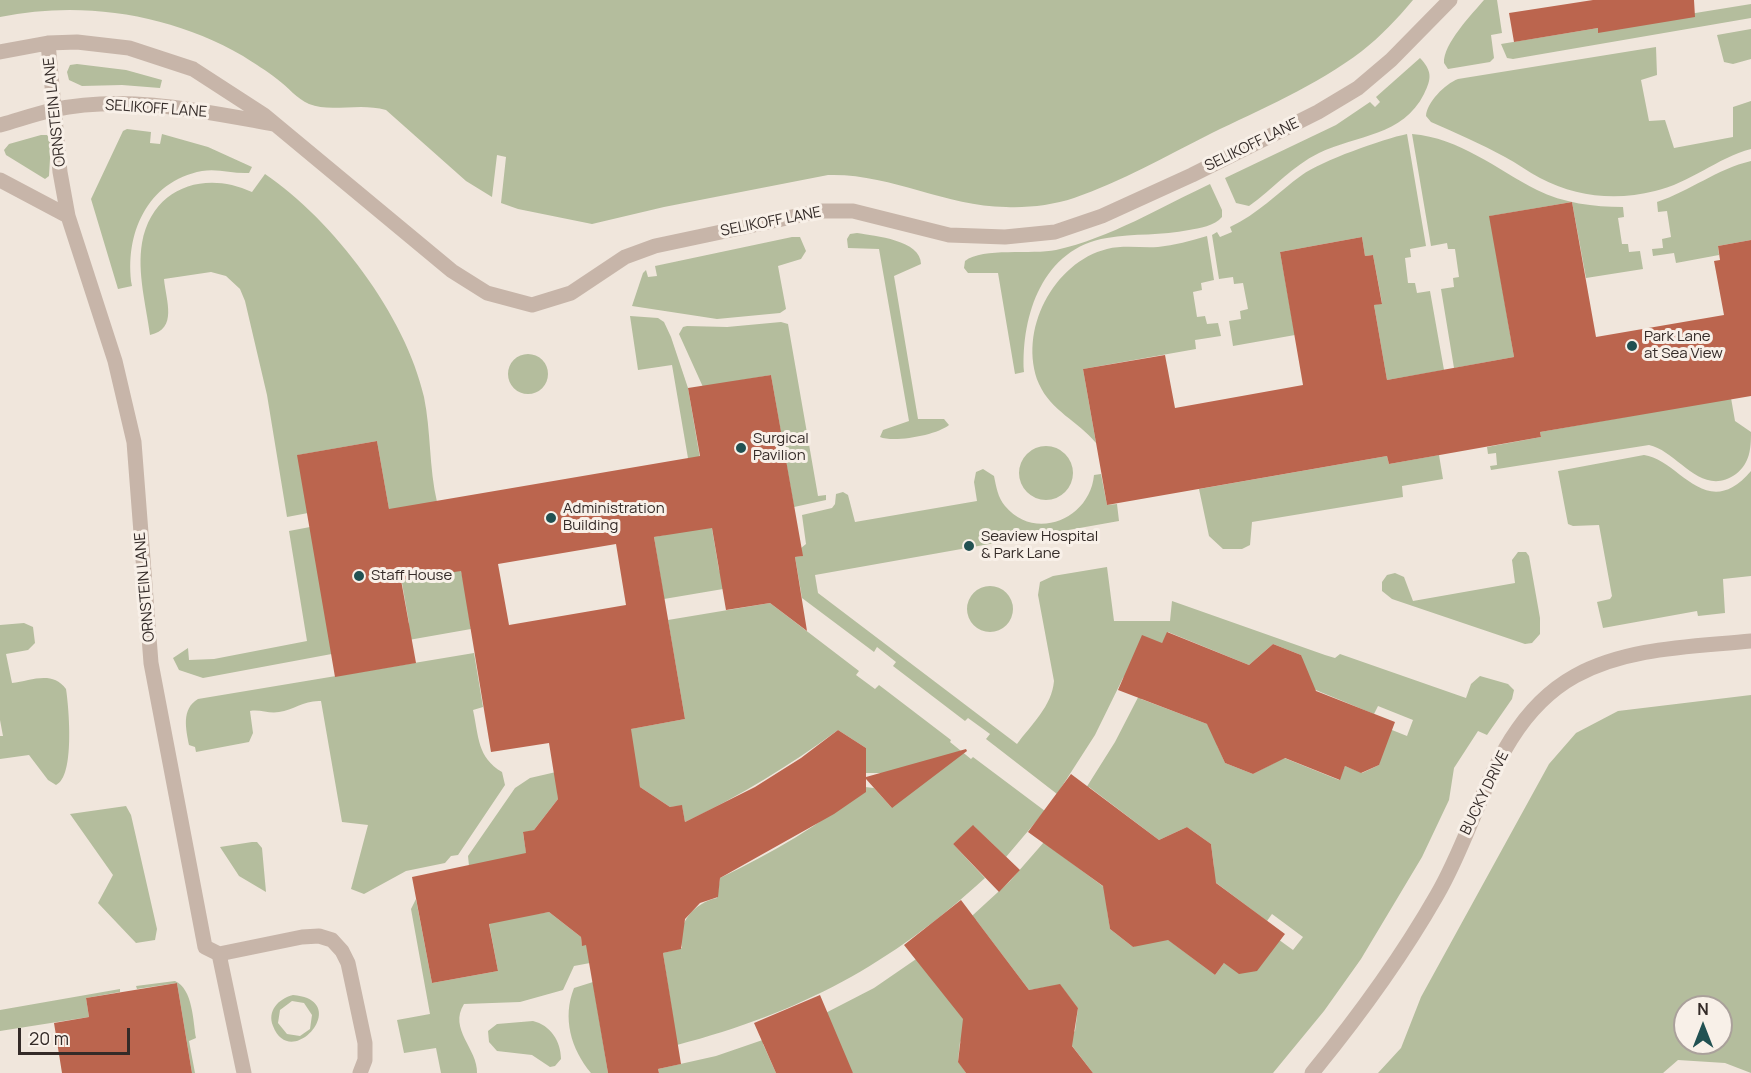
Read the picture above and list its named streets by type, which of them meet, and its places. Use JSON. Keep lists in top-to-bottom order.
{
  "streets": {
    "lane": ["SELIKOFF LANE", "ORNSTEIN LANE", "BUCKY DRIVE"]
  },
  "crossings": [
    ["SELIKOFF LANE", "ORNSTEIN LANE"]
  ],
  "places": [
    "Park Lane at Sea View",
    "Surgical Pavilion",
    "Administration Building",
    "Seaview Hospital & Park Lane",
    "Staff House"
  ],
  "scale_bar": "20 m",
  "north": "top"
}
